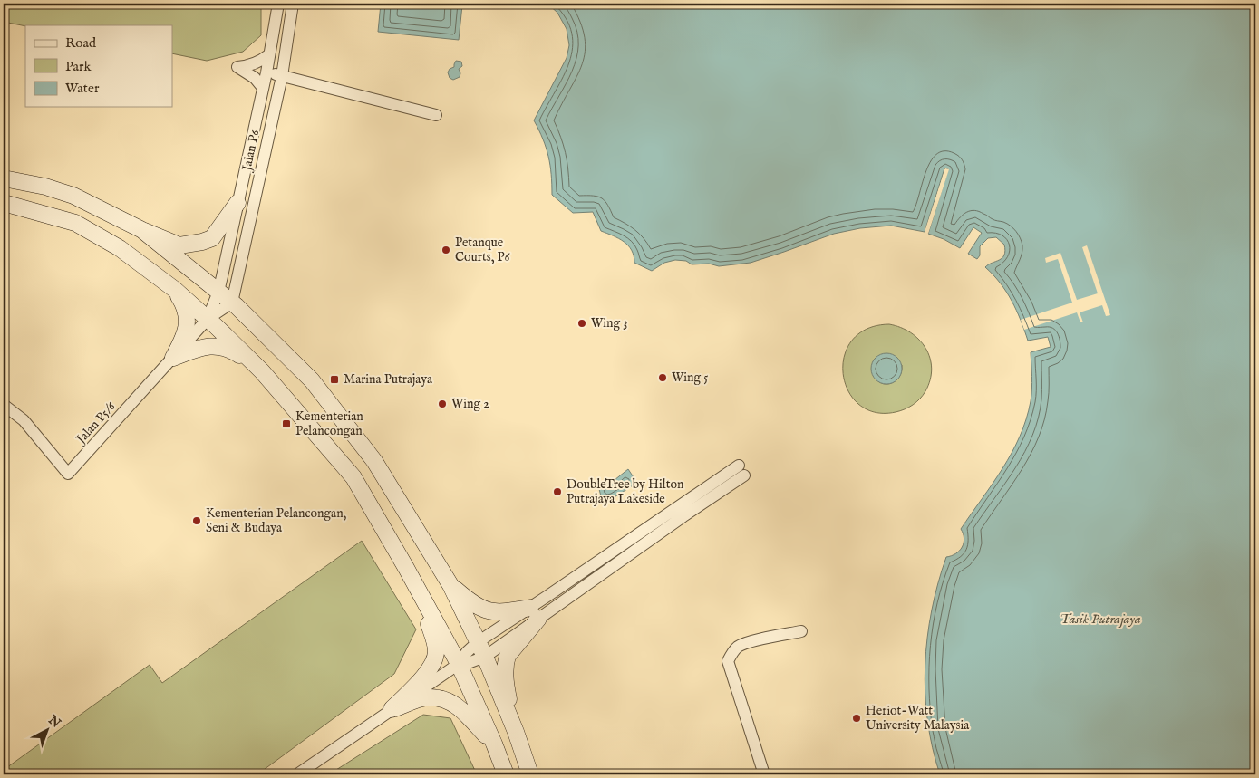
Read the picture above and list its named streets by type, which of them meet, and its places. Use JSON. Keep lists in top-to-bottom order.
{
  "streets": {
    "street": ["Jalan P6", "Jalan P5/6"]
  },
  "crossings": [
    ["Jalan P6", "Jalan P5/6"]
  ],
  "water": ["Tasik Putrajaya"],
  "places": {
    "other": [
      "Petanque Courts, P6",
      "Wing 3",
      "Wing 5",
      "Wing 2",
      "DoubleTree by Hilton Putrajaya Lakeside",
      "Kementerian Pelancongan, Seni & Budaya",
      "Heriot-Watt University Malaysia"
    ],
    "transit": ["Marina Putrajaya", "Kementerian Pelancongan"]
  },
  "legend": ["Road", "Park", "Water"],
  "north": "top right"
}
